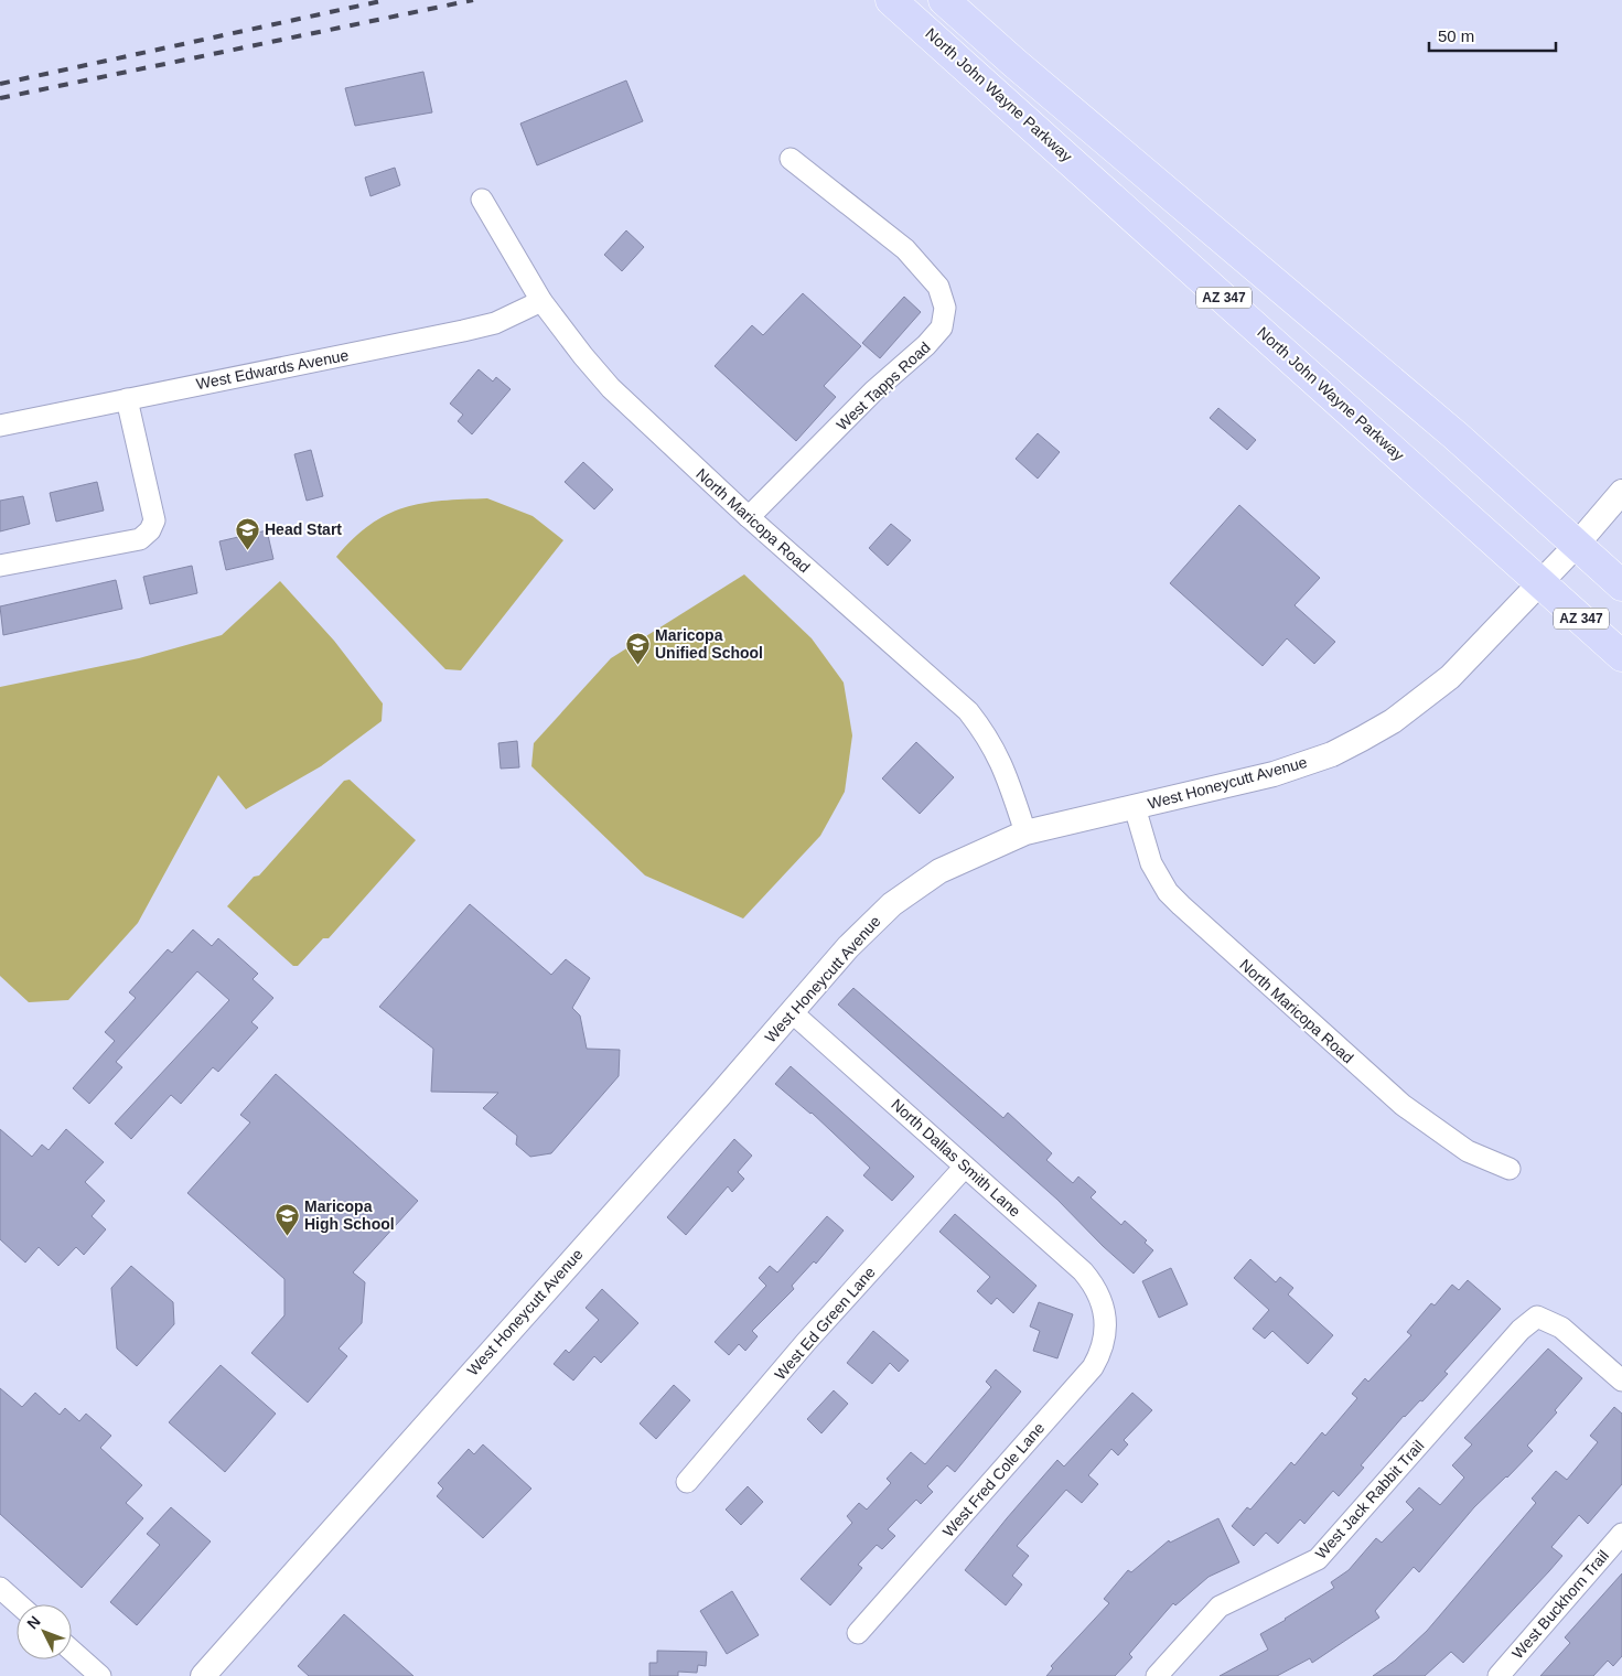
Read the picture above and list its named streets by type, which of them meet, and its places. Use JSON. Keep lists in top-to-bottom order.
{
  "streets": {
    "highway": ["North John Wayne Parkway", "AZ 347"],
    "street": [
      "West Edwards Avenue",
      "West Tapps Road",
      "North Maricopa Road",
      "West Honeycutt Avenue",
      "North Dallas Smith Lane",
      "West Ed Green Lane",
      "West Fred Cole Lane",
      "West Jack Rabbit Trail",
      "West Buckhorn Trail"
    ]
  },
  "crossings": [
    ["North John Wayne Parkway", "West Honeycutt Avenue"],
    ["AZ 347", "West Honeycutt Avenue"],
    ["West Edwards Avenue", "North Maricopa Road"],
    ["West Tapps Road", "North Maricopa Road"],
    ["North Maricopa Road", "West Honeycutt Avenue"],
    ["West Honeycutt Avenue", "North Dallas Smith Lane"],
    ["North Dallas Smith Lane", "West Ed Green Lane"],
    ["North Dallas Smith Lane", "West Fred Cole Lane"]
  ],
  "places": {
    "school or university": ["Head Start", "Maricopa Unified School", "Maricopa High School"]
  },
  "scale_bar": "50 m",
  "north": "top left"
}
